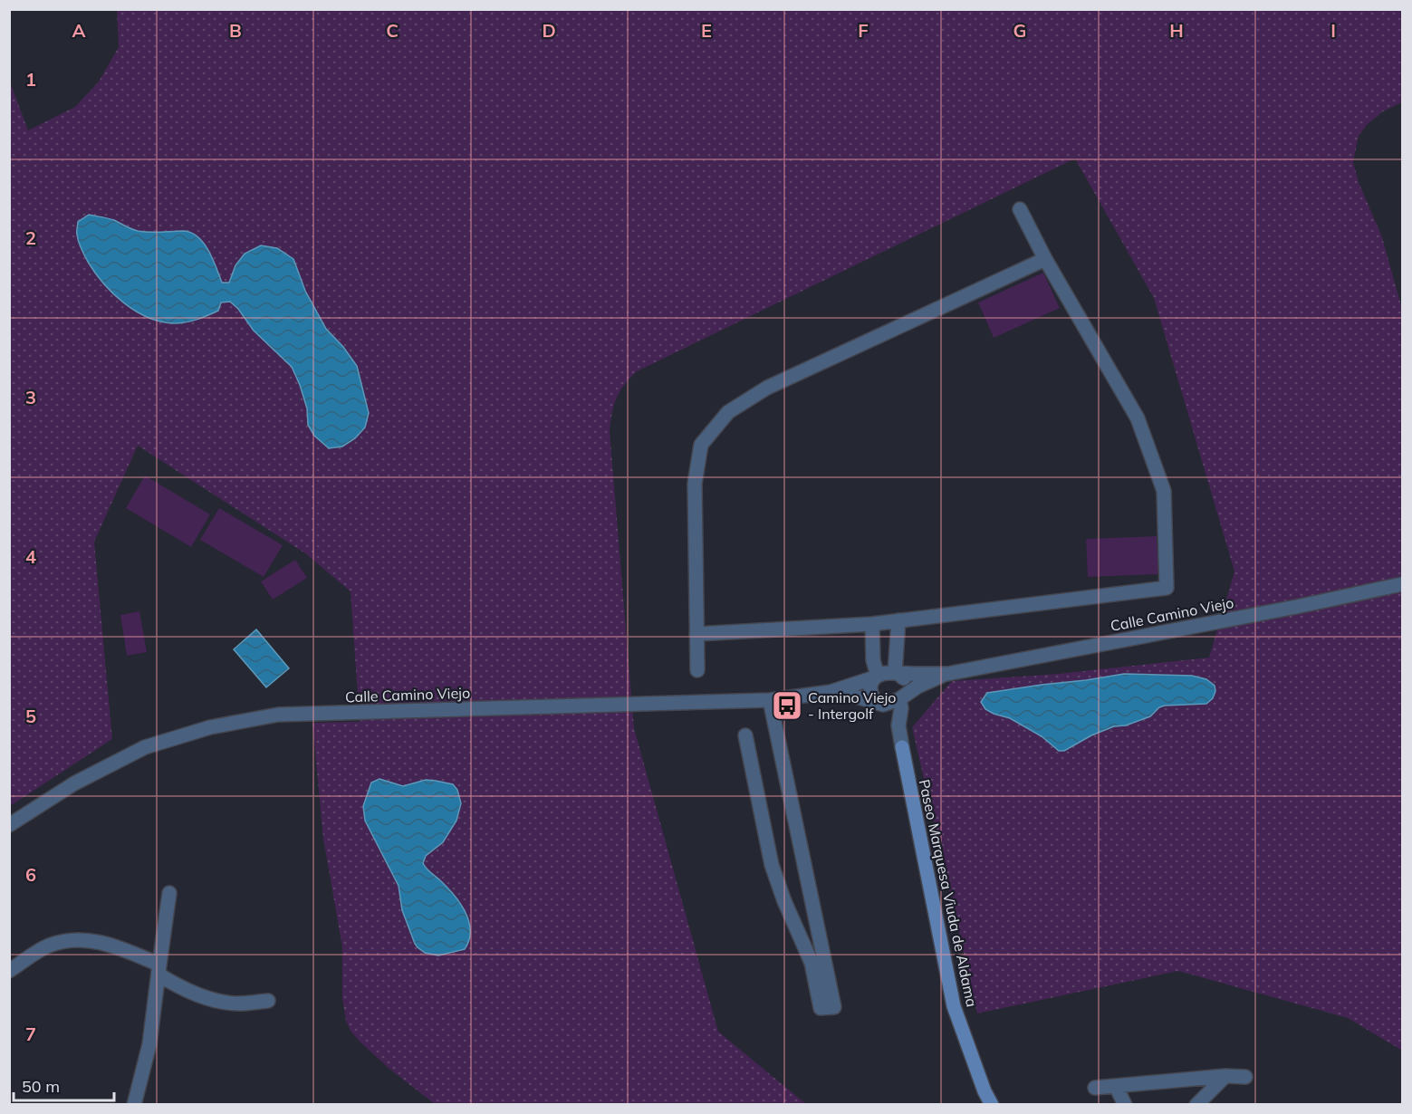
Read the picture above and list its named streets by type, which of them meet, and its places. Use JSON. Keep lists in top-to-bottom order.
{
  "streets": {
    "street": ["Calle Camino Viejo", "Paseo Marquesa Viuda de Aldama"]
  },
  "crossings": [
    ["Calle Camino Viejo", "Paseo Marquesa Viuda de Aldama"]
  ],
  "places": {
    "bus stop": ["Camino Viejo - Intergolf"]
  },
  "scale_bar": "50 m",
  "grid": {
    "columns": [
      "A",
      "B",
      "C",
      "D",
      "E",
      "F",
      "G",
      "H",
      "I"
    ],
    "rows": [
      "1",
      "2",
      "3",
      "4",
      "5",
      "6",
      "7"
    ]
  }
}
